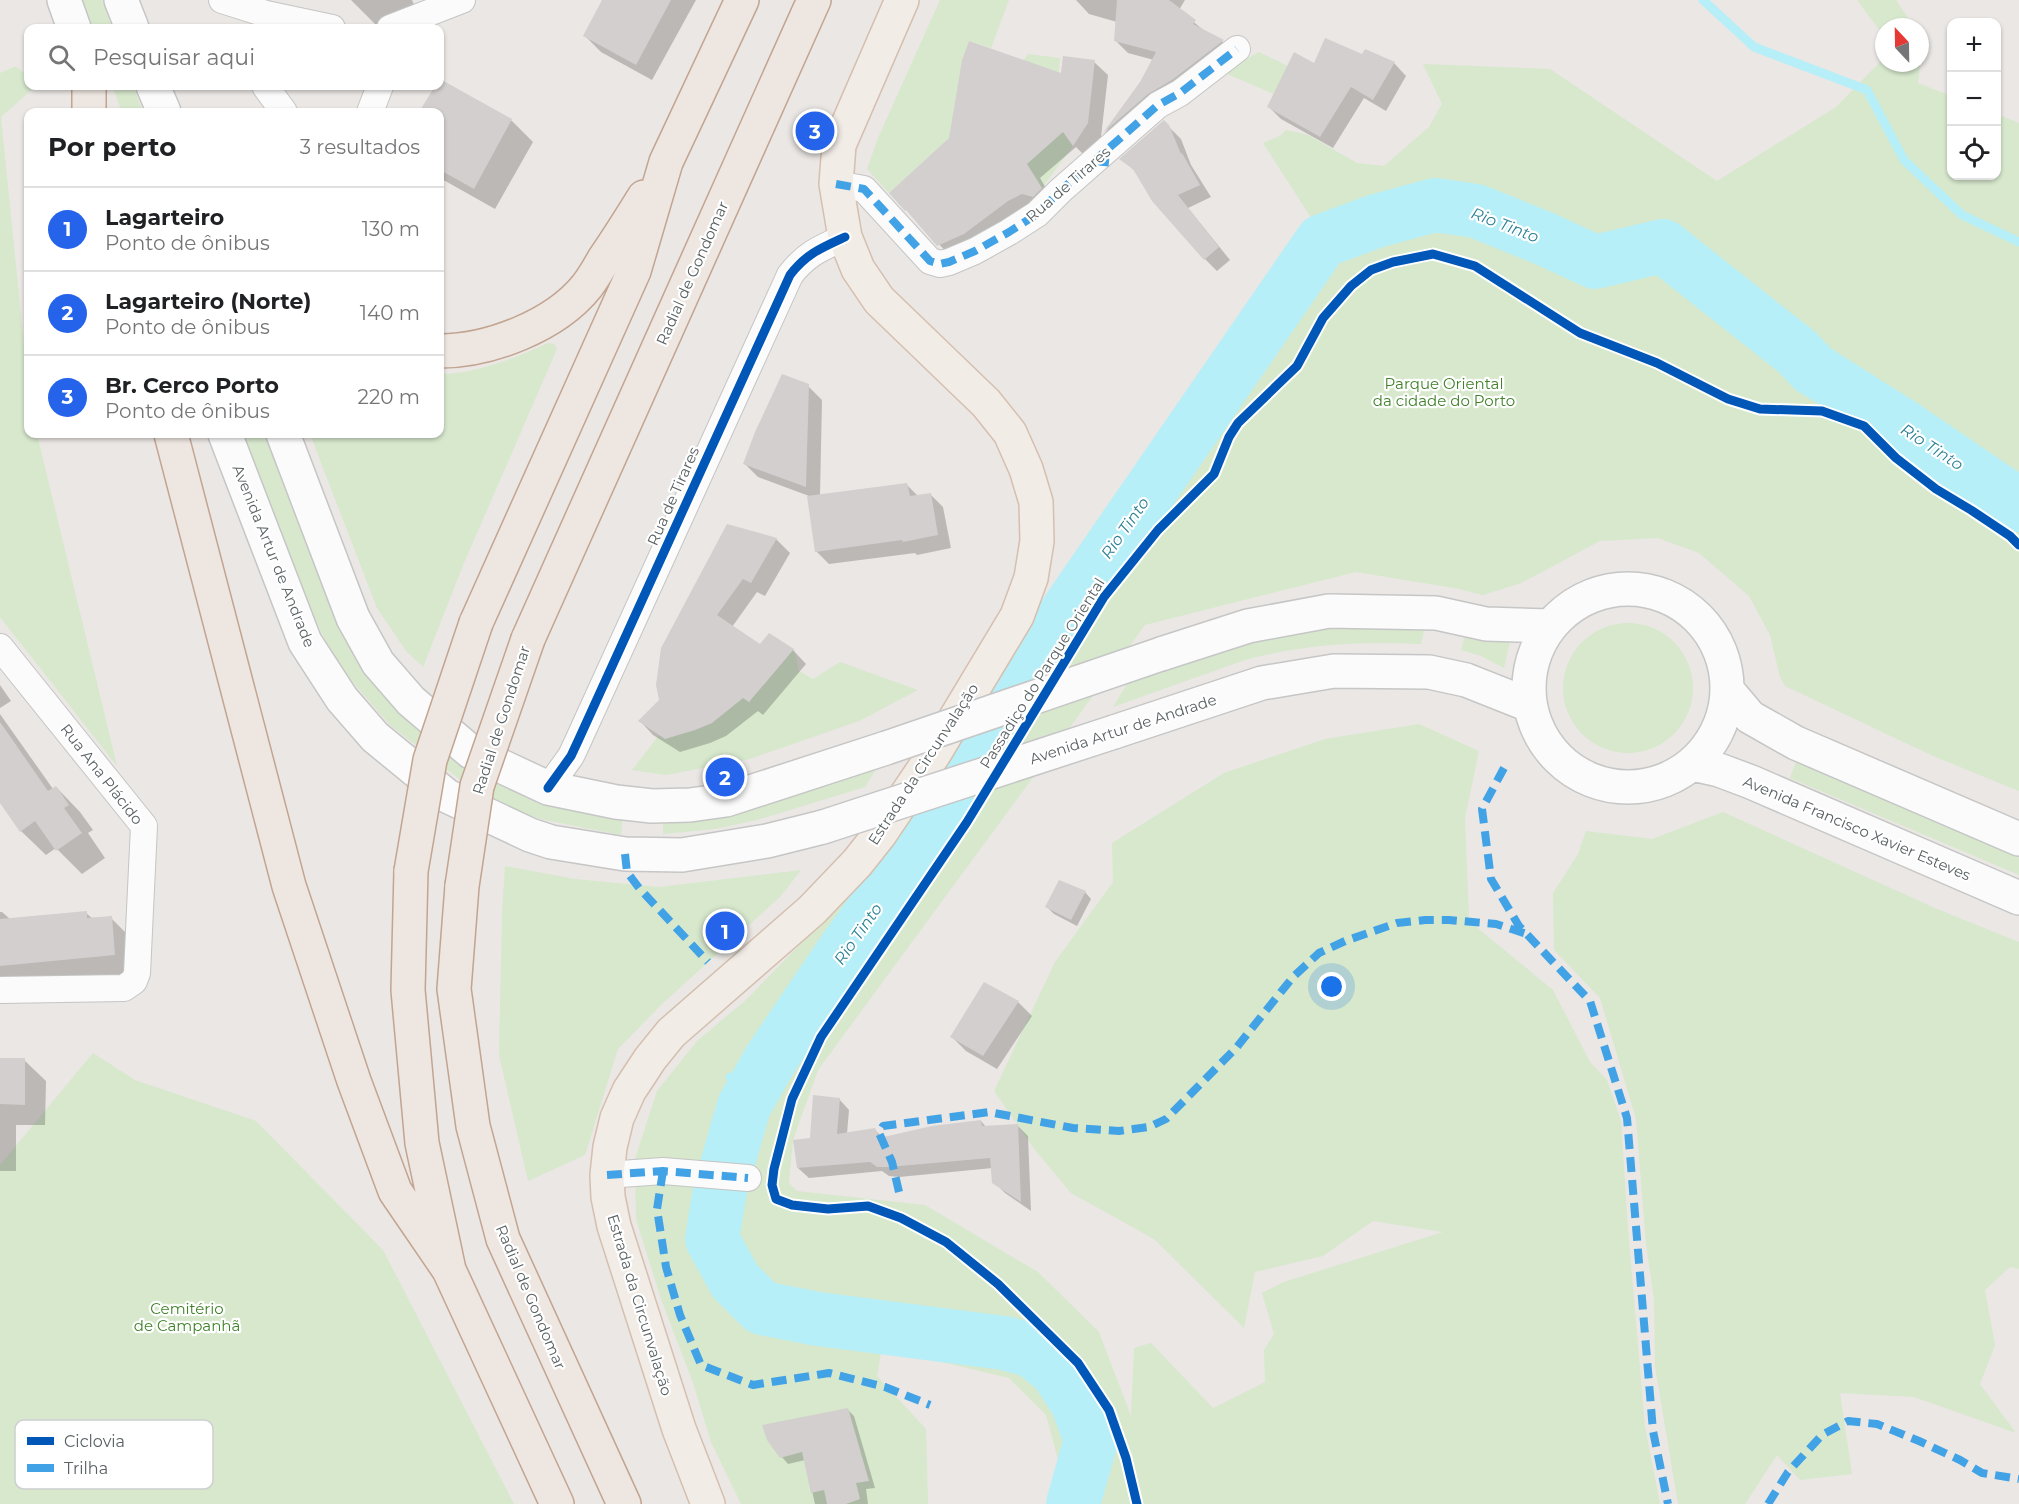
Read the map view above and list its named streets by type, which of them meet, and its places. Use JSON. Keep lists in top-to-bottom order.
{
  "streets": {
    "highway": ["Radial de Gondomar"],
    "main road": ["Avenida Artur de Andrade", "Estrada da Circunvalação", "Avenida Francisco Xavier Esteves"],
    "street": ["Rua de Tirares", "Rua Ana Plácido"],
    "cycle path": ["Passadiço do Parque Oriental"]
  },
  "crossings": [
    ["Rua de Tirares", "Estrada da Circunvalação"],
    ["Avenida Artur de Andrade", "Avenida Francisco Xavier Esteves"]
  ],
  "water": ["Rio Tinto"],
  "parks": ["Parque Oriental da cidade do Porto", "Cemitério de Campanhã"],
  "legend": ["Ciclovia", "Trilha"],
  "north": "top",
  "page": {
    "map_buttons": ["+", "−"],
    "search": "Pesquisar aqui",
    "heading": ["Por perto", "3 resultados"],
    "pins": ["3", "2", "1"],
    "list": [
      {
        "mark": "1",
        "name": "Lagarteiro",
        "note": "Ponto de ônibus",
        "value": "130 m"
      },
      {
        "mark": "2",
        "name": "Lagarteiro (Norte)",
        "note": "Ponto de ônibus",
        "value": "140 m"
      },
      {
        "mark": "3",
        "name": "Br. Cerco Porto",
        "note": "Ponto de ônibus",
        "value": "220 m"
      }
    ]
  }
}
